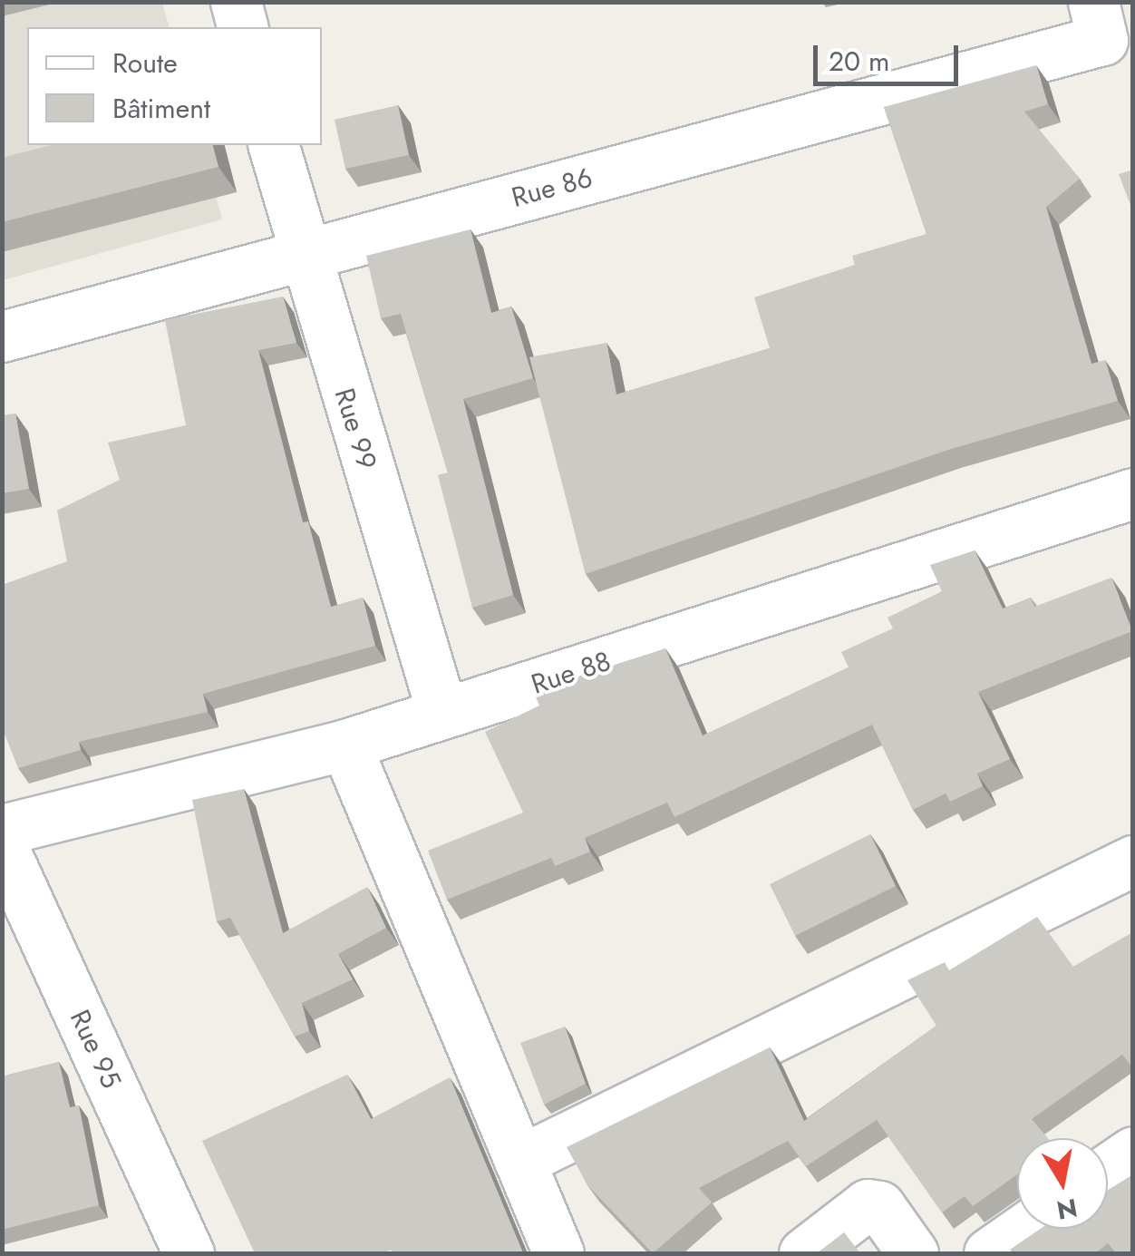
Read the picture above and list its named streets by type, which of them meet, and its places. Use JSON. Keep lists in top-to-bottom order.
{
  "streets": {
    "street": [
      "Rue 86",
      "Rue 99",
      "Rue 88",
      "Rue 95"
    ]
  },
  "crossings": [
    ["Rue 86", "Rue 99"],
    ["Rue 99", "Rue 88"]
  ],
  "legend": ["Route", "Bâtiment"],
  "scale_bar": "20 m",
  "north": "bottom"
}
